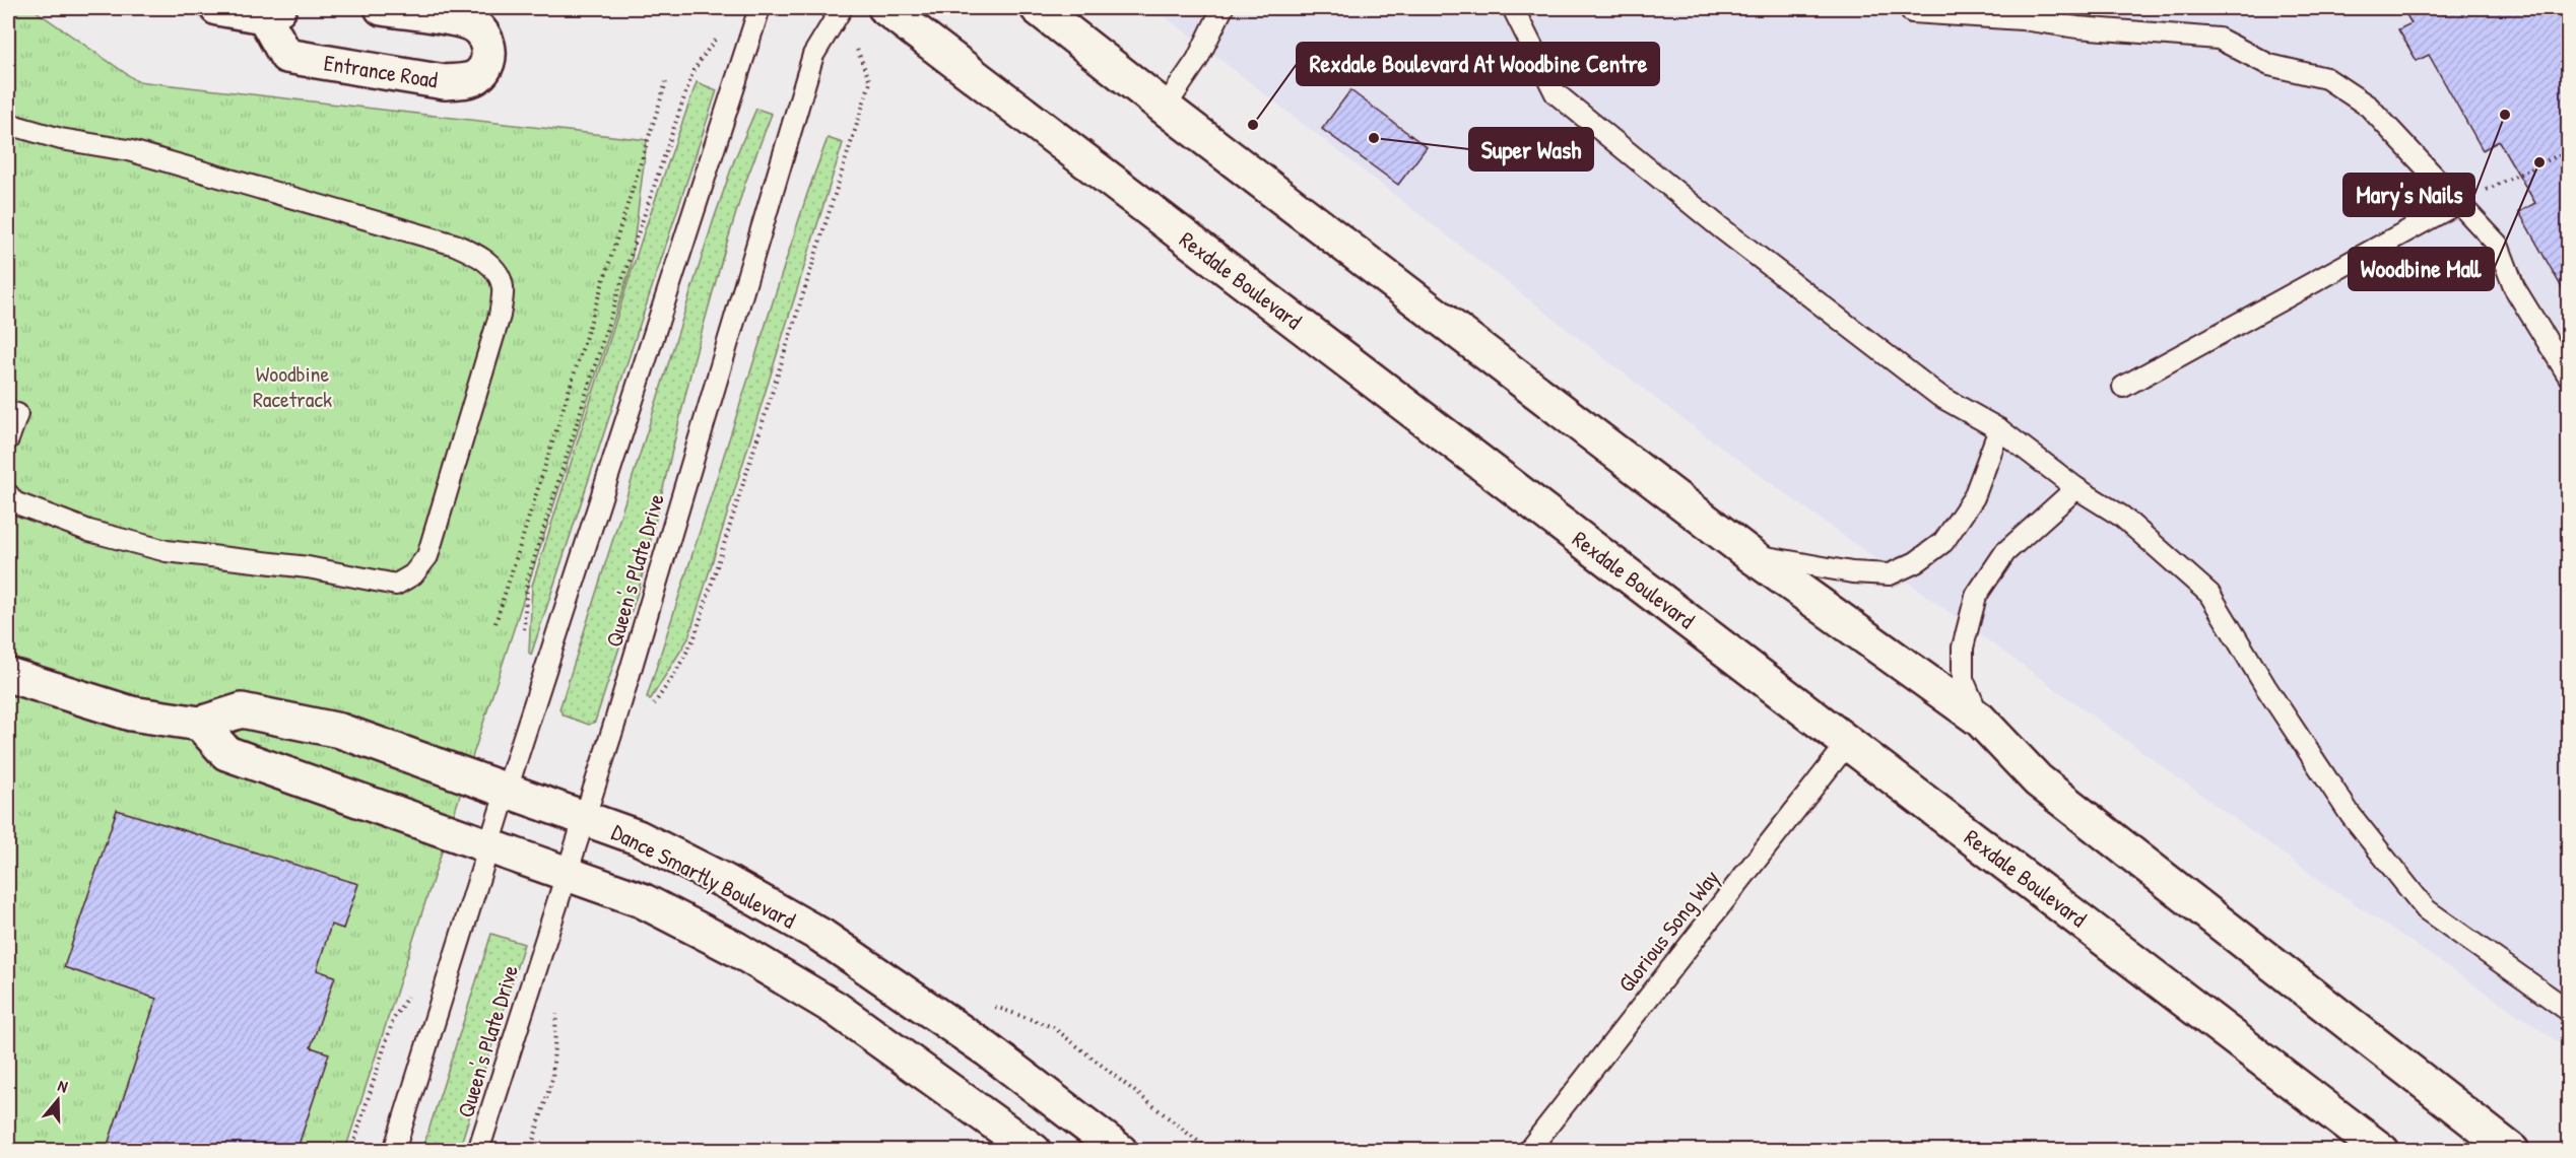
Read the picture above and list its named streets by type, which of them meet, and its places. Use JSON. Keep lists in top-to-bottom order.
{
  "streets": {
    "main road": ["Entrance Road", "Rexdale Boulevard", "Dance Smartly Boulevard"],
    "lane": ["Queen's Plate Drive", "Glorious Song Way"]
  },
  "crossings": [
    ["Rexdale Boulevard", "Glorious Song Way"],
    ["Queen's Plate Drive", "Dance Smartly Boulevard"]
  ],
  "parks": ["Woodbine Racetrack"],
  "places": [
    "Mary's Nails",
    "Rexdale Boulevard At Woodbine Centre",
    "Super Wash",
    "Woodbine Mall"
  ],
  "north": "top"
}
